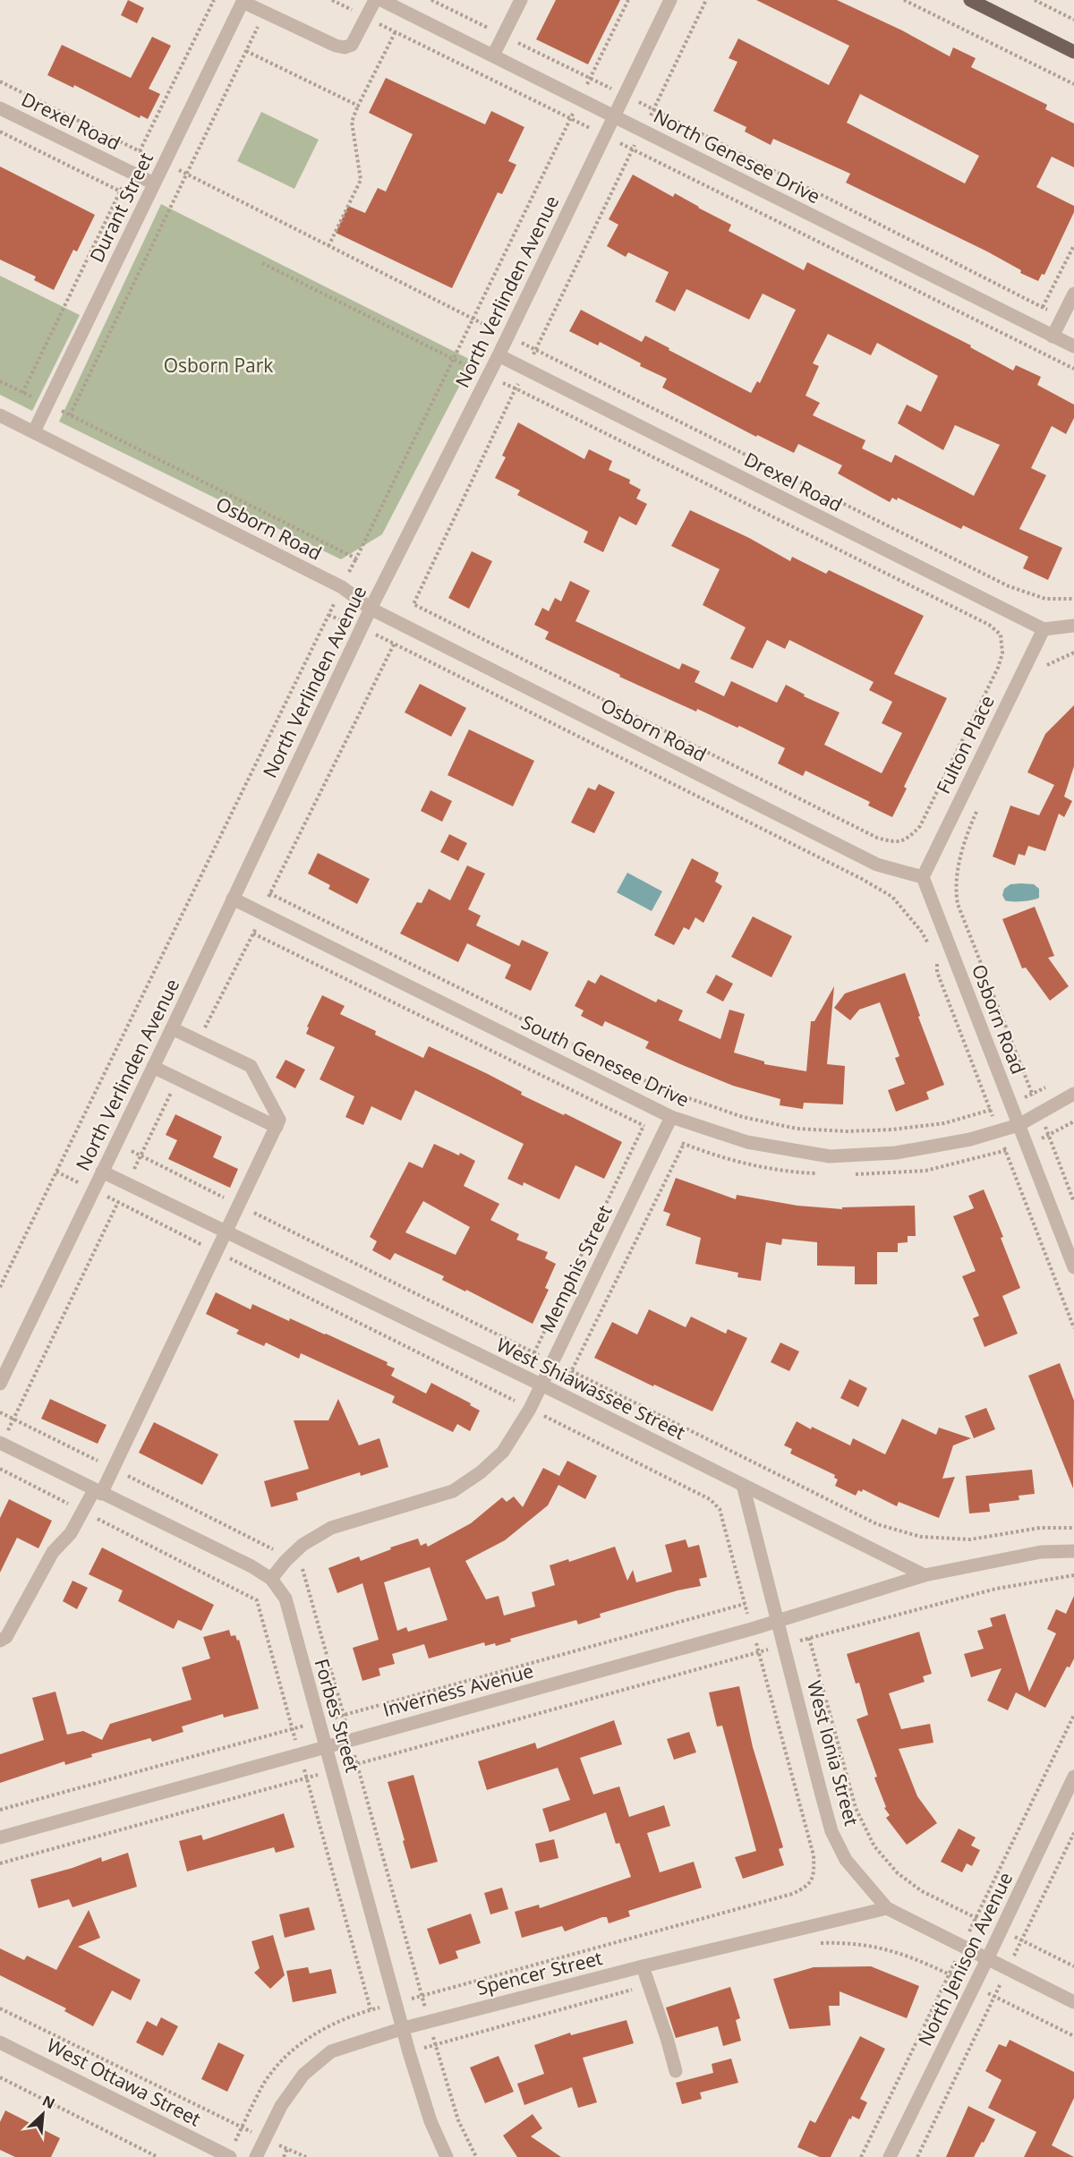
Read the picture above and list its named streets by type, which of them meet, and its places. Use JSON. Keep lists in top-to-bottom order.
{
  "streets": {
    "street": [
      "Drexel Road",
      "North Genesee Drive",
      "Durant Street",
      "North Verlinden Avenue",
      "Osborn Road",
      "Fulton Place",
      "South Genesee Drive",
      "Memphis Street",
      "West Shiawassee Street",
      "Inverness Avenue",
      "Forbes Street",
      "West Ionia Street",
      "North Jenison Avenue",
      "Spencer Street",
      "West Ottawa Street"
    ]
  },
  "crossings": [
    ["Drexel Road", "Durant Street"],
    ["Drexel Road", "North Verlinden Avenue"],
    ["Drexel Road", "Fulton Place"],
    ["North Genesee Drive", "North Verlinden Avenue"],
    ["Durant Street", "Osborn Road"],
    ["North Verlinden Avenue", "Osborn Road"],
    ["North Verlinden Avenue", "South Genesee Drive"],
    ["North Verlinden Avenue", "West Shiawassee Street"],
    ["Osborn Road", "Fulton Place"],
    ["Osborn Road", "South Genesee Drive"],
    ["South Genesee Drive", "Memphis Street"],
    ["Memphis Street", "West Shiawassee Street"],
    ["Memphis Street", "Forbes Street"],
    ["West Shiawassee Street", "Inverness Avenue"],
    ["West Shiawassee Street", "West Ionia Street"],
    ["Inverness Avenue", "Forbes Street"],
    ["Inverness Avenue", "West Ionia Street"],
    ["Forbes Street", "Spencer Street"],
    ["West Ionia Street", "North Jenison Avenue"],
    ["West Ionia Street", "Spencer Street"]
  ],
  "parks": ["Osborn Park"],
  "north": "top right"
}
